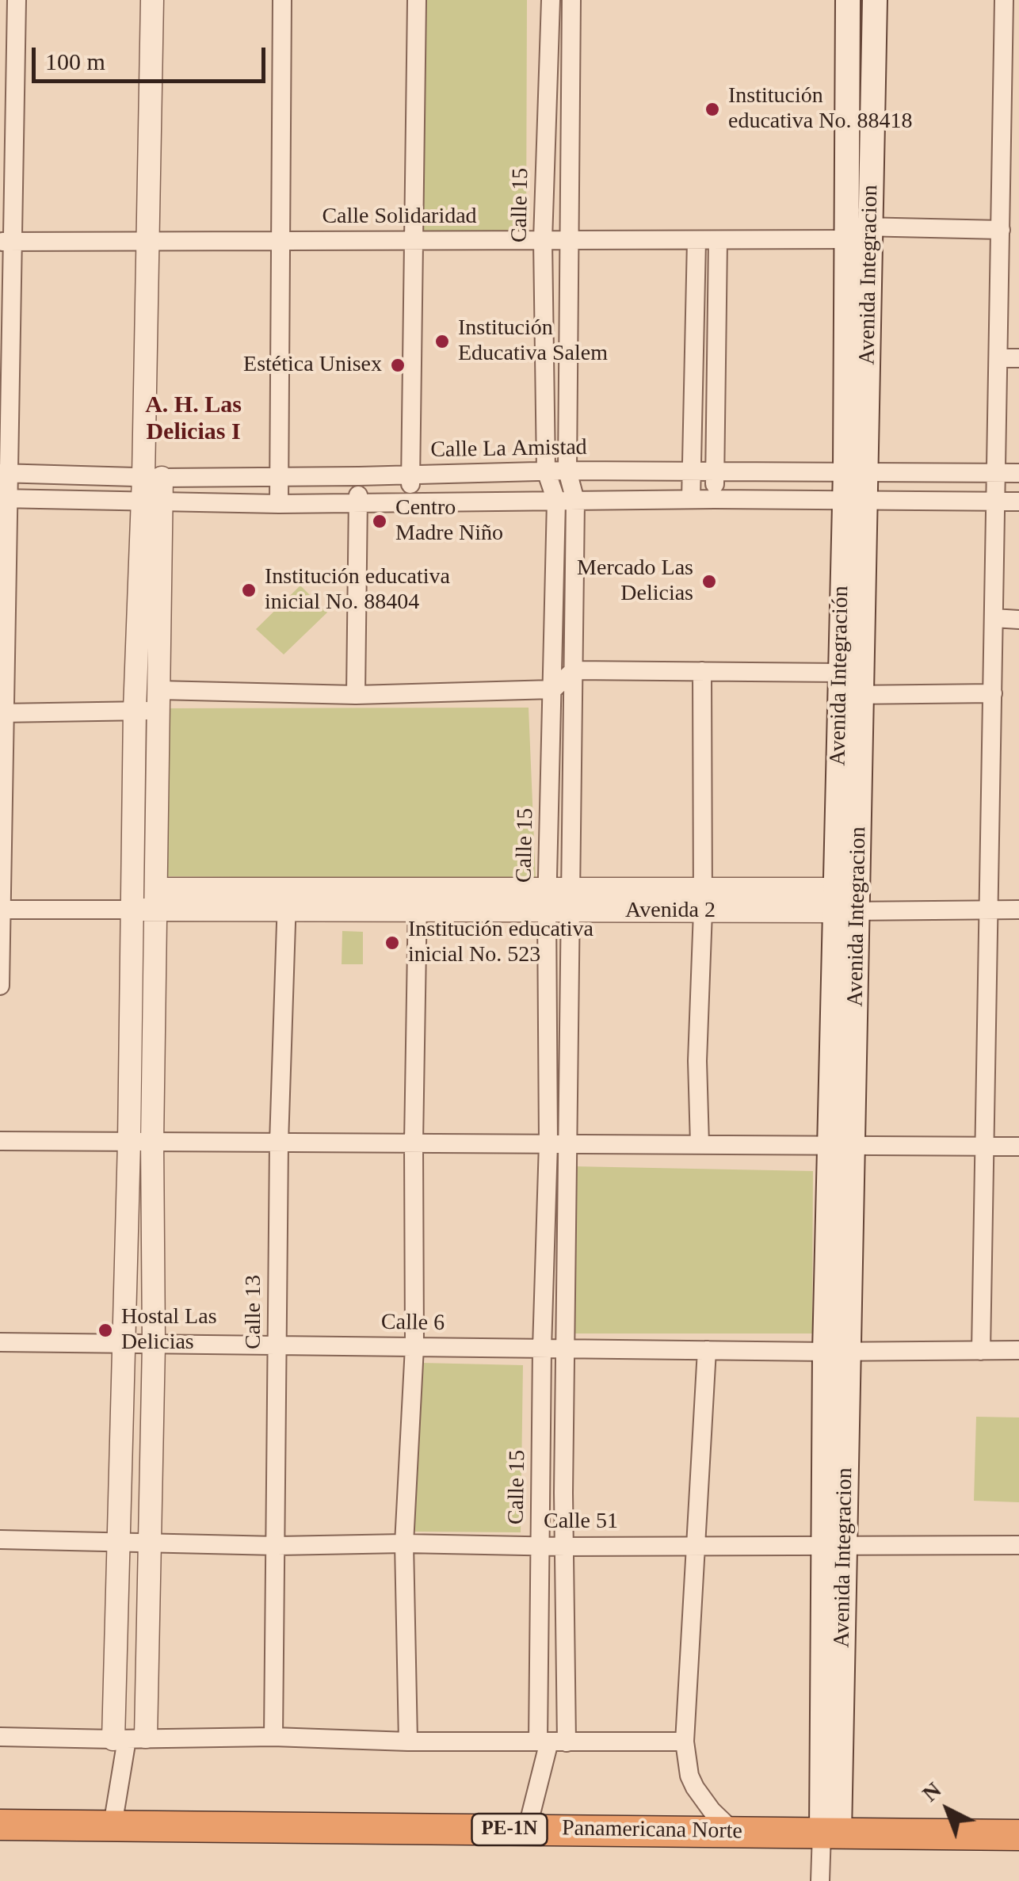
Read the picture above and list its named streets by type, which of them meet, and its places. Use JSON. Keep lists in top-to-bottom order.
{
  "streets": {
    "highway": ["PE-1N", "Panamericana Norte"],
    "main road": ["Avenida Integracion", "Avenida Integración"],
    "street": [
      "Calle 15",
      "Calle Solidaridad",
      "Calle La Amistad",
      "Avenida 2",
      "Calle 13",
      "Calle 6",
      "Calle 51"
    ]
  },
  "crossings": [
    ["Calle 15", "Calle Solidaridad"],
    ["Calle 15", "Calle La Amistad"],
    ["Calle 15", "Avenida 2"],
    ["Calle 15", "Calle 6"],
    ["Calle 15", "Calle 51"],
    ["Calle Solidaridad", "Avenida Integracion"],
    ["Calle Solidaridad", "Avenida Integración"],
    ["Avenida Integracion", "Avenida Integración"],
    ["Calle La Amistad", "Avenida Integración"],
    ["Avenida Integración", "Avenida 2"],
    ["Avenida Integración", "Calle 6"],
    ["Avenida Integración", "Calle 51"],
    ["Avenida Integración", "Panamericana Norte"],
    ["Avenida 2", "Calle 13"],
    ["Calle 13", "Calle 6"],
    ["Calle 13", "Calle 51"]
  ],
  "districts": ["A. H. Las Delicias I"],
  "places": [
    "Institución educativa No. 88418",
    "Institución Educativa Salem",
    "Estética Unisex",
    "Centro Madre Niño",
    "Mercado Las Delicias",
    "Institución educativa inicial No. 88404",
    "Institución educativa inicial No. 523",
    "Hostal Las Delicias"
  ],
  "scale_bar": "100 m",
  "north": "top left"
}
